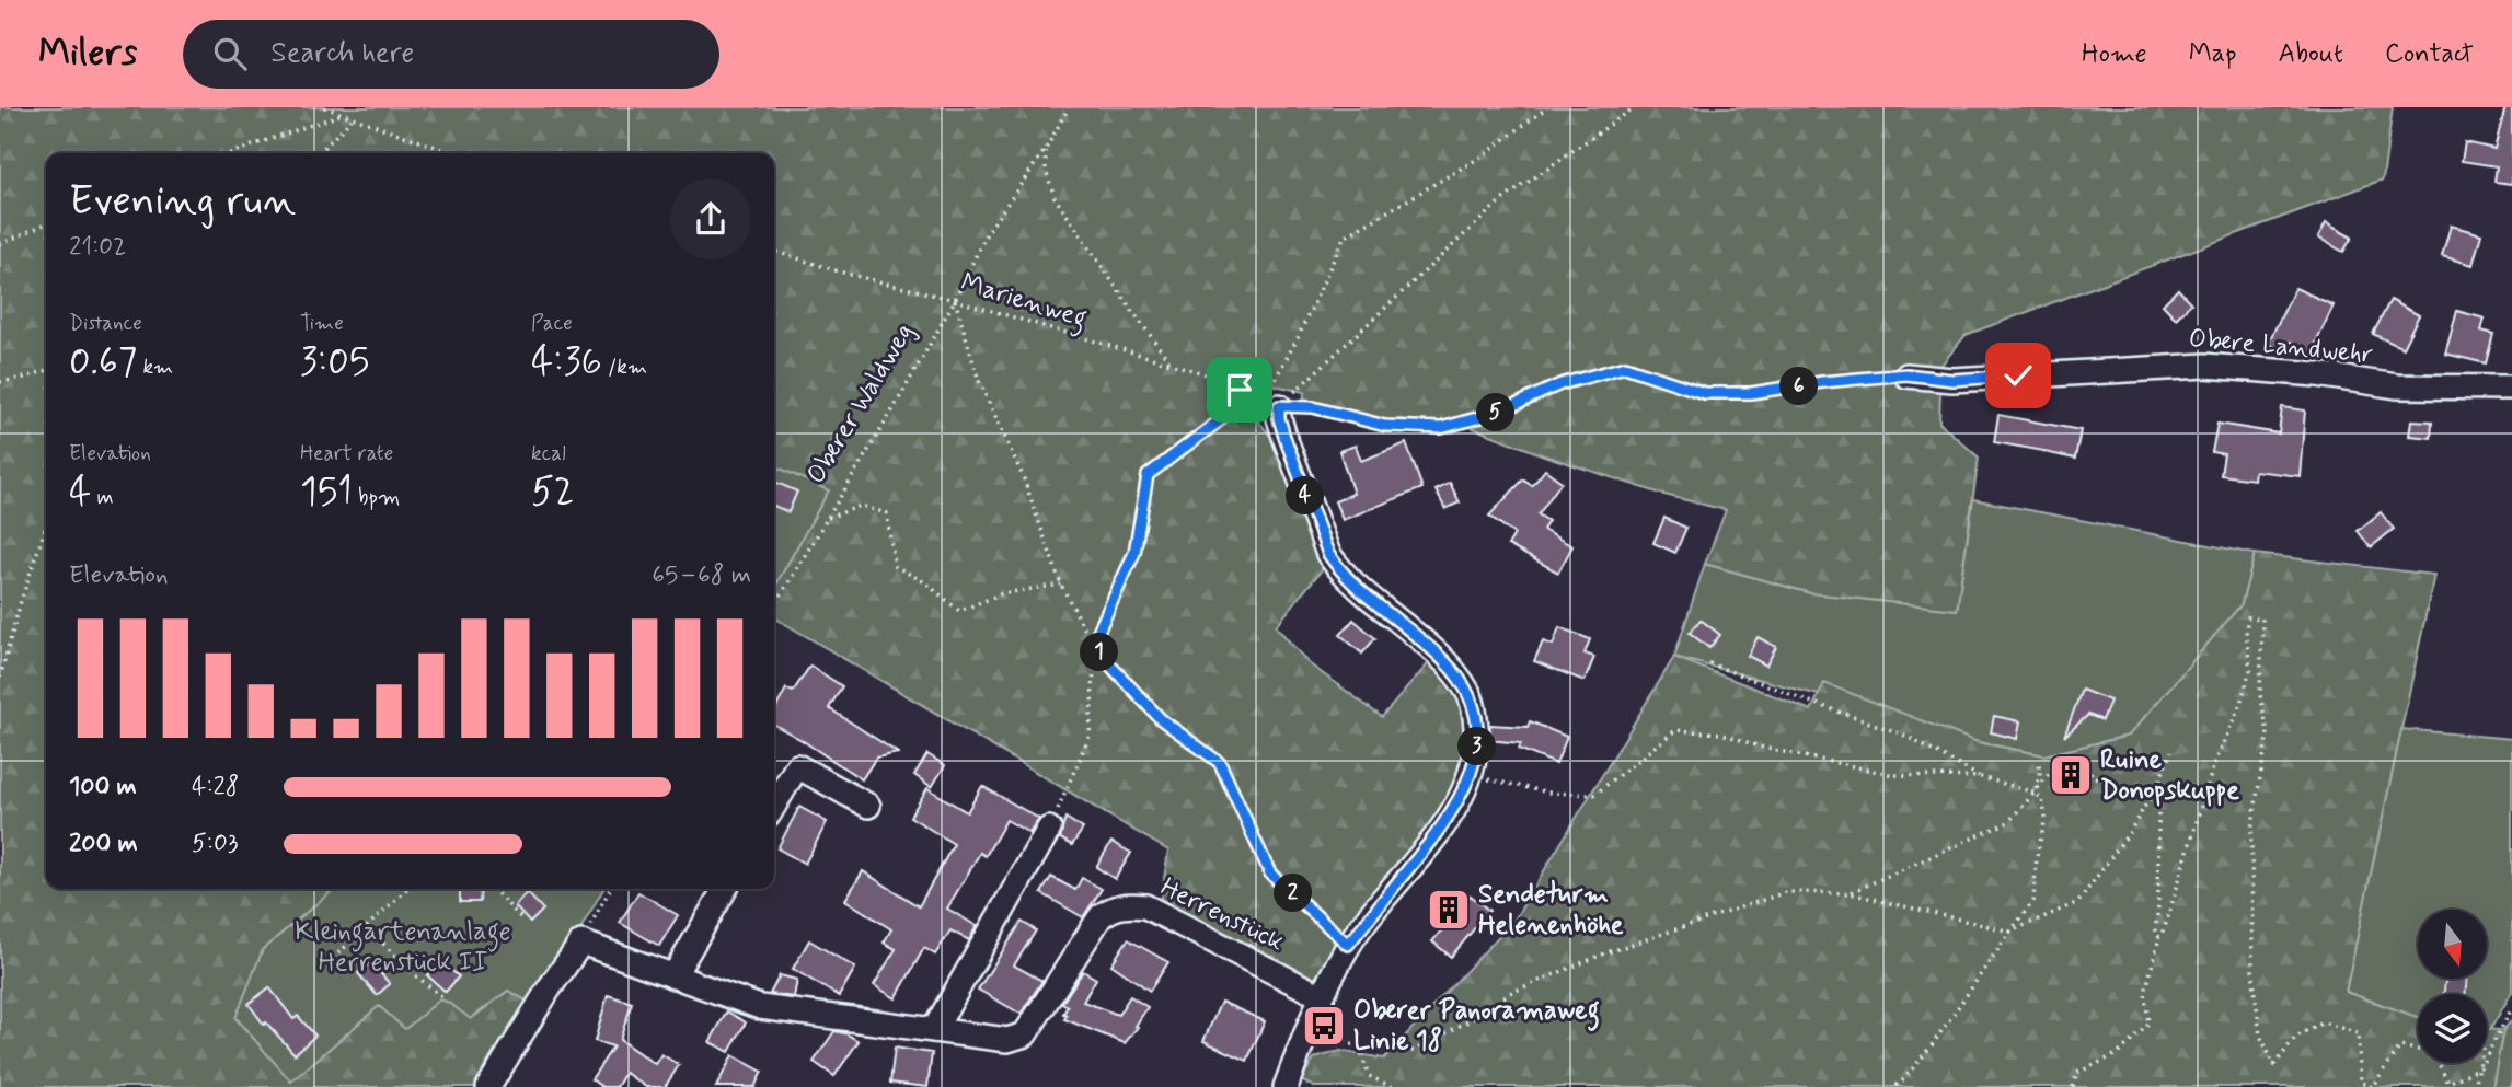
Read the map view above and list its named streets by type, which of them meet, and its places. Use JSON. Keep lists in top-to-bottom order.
{
  "streets": {
    "street": ["Obere Landwehr", "Herrenstück"],
    "path": ["Marienweg", "Oberer Waldweg"]
  },
  "crossings": [
    ["Marienweg", "Obere Landwehr"],
    ["Marienweg", "Oberer Waldweg"]
  ],
  "parks": ["Kleingartenanlage Herrenstück II"],
  "places": {
    "building": ["Ruine Donopskuppe", "Sendeturm Helenenhöhe"],
    "bus stop": ["Oberer Panoramaweg Linie 18"]
  },
  "north": "bottom",
  "page": {
    "header": "Milers",
    "search": "Search here",
    "nav": [
      "Home",
      "Map",
      "About",
      "Contact"
    ],
    "heading": ["Evening run", "21:02"],
    "stats": [
      ["Distance", "0.67 km"],
      ["Time", "3:05"],
      ["Pace", "4:36 /km"],
      ["Elevation", "4 m"],
      ["Heart rate", "151 bpm"],
      ["kcal", "52"]
    ],
    "pins": [
      "6",
      "5",
      "4",
      "1",
      "3",
      "2"
    ],
    "chart": ["Elevation", "65–68 m"],
    "list": [
      {
        "name": "100 m",
        "note": "4:28"
      },
      {
        "name": "200 m",
        "note": "5:03"
      }
    ]
  }
}
